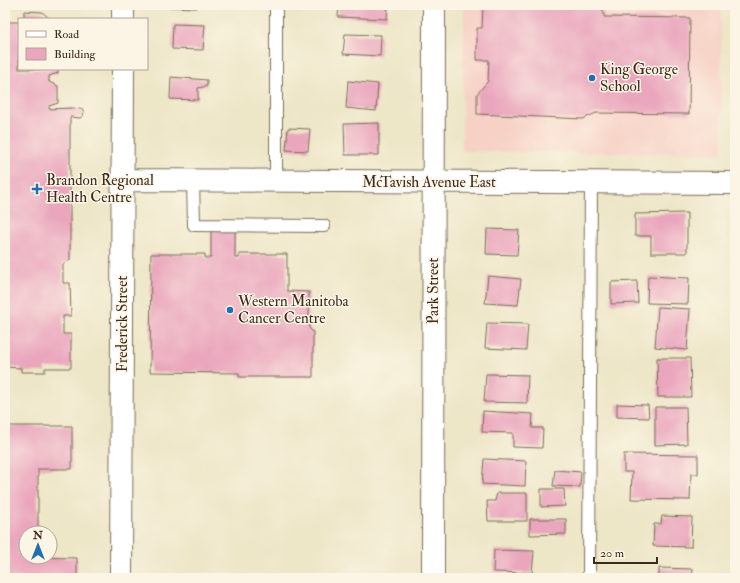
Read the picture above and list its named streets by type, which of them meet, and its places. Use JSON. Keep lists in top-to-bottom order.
{
  "streets": {
    "street": ["McTavish Avenue East", "Park Street", "Frederick Street"]
  },
  "crossings": [
    ["McTavish Avenue East", "Park Street"],
    ["McTavish Avenue East", "Frederick Street"]
  ],
  "places": {
    "other": ["King George School", "Western Manitoba Cancer Centre"],
    "health": ["Brandon Regional Health Centre"]
  },
  "legend": ["Road", "Building"],
  "scale_bar": "20 m",
  "north": "top"
}
